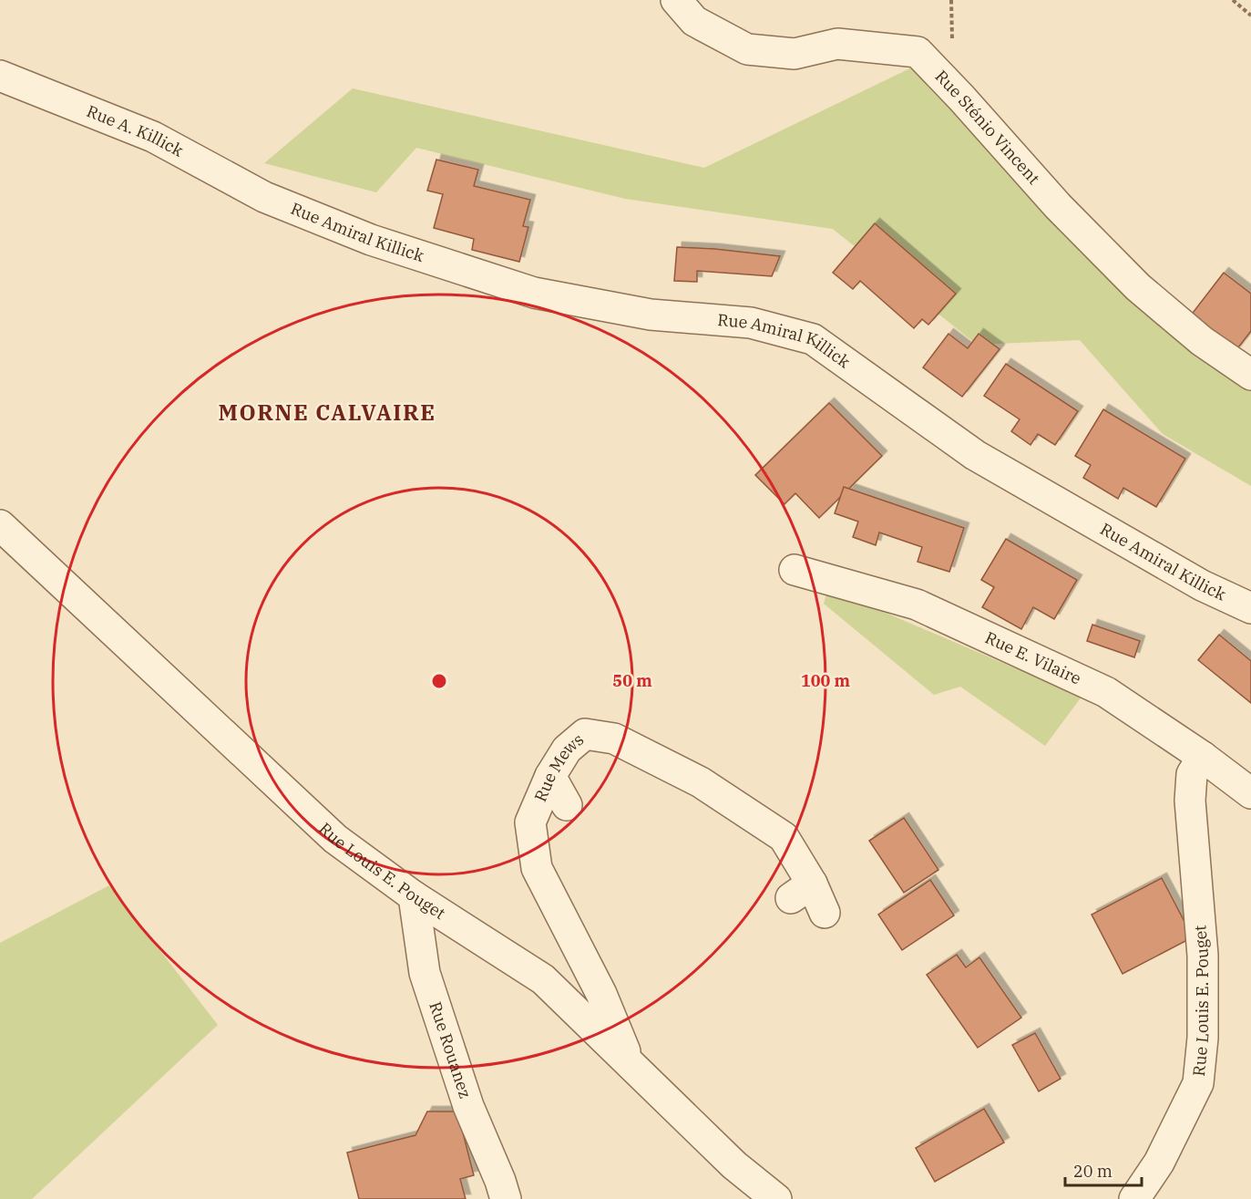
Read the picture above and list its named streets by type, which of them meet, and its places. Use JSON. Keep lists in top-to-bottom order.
{
  "streets": {
    "street": [
      "Rue Sténio Vincent",
      "Rue A. Killick",
      "Rue Amiral Killick",
      "Rue E. Vilaire",
      "Rue Mews",
      "Rue Louis E. Pouget",
      "Rue Rouanez"
    ]
  },
  "crossings": [
    ["Rue A. Killick", "Rue Amiral Killick"],
    ["Rue E. Vilaire", "Rue Louis E. Pouget"],
    ["Rue Mews", "Rue Louis E. Pouget"],
    ["Rue Louis E. Pouget", "Rue Rouanez"]
  ],
  "districts": ["MORNE CALVAIRE"],
  "scale_bar": "20 m",
  "rings": ["50 m", "100 m"]
}
